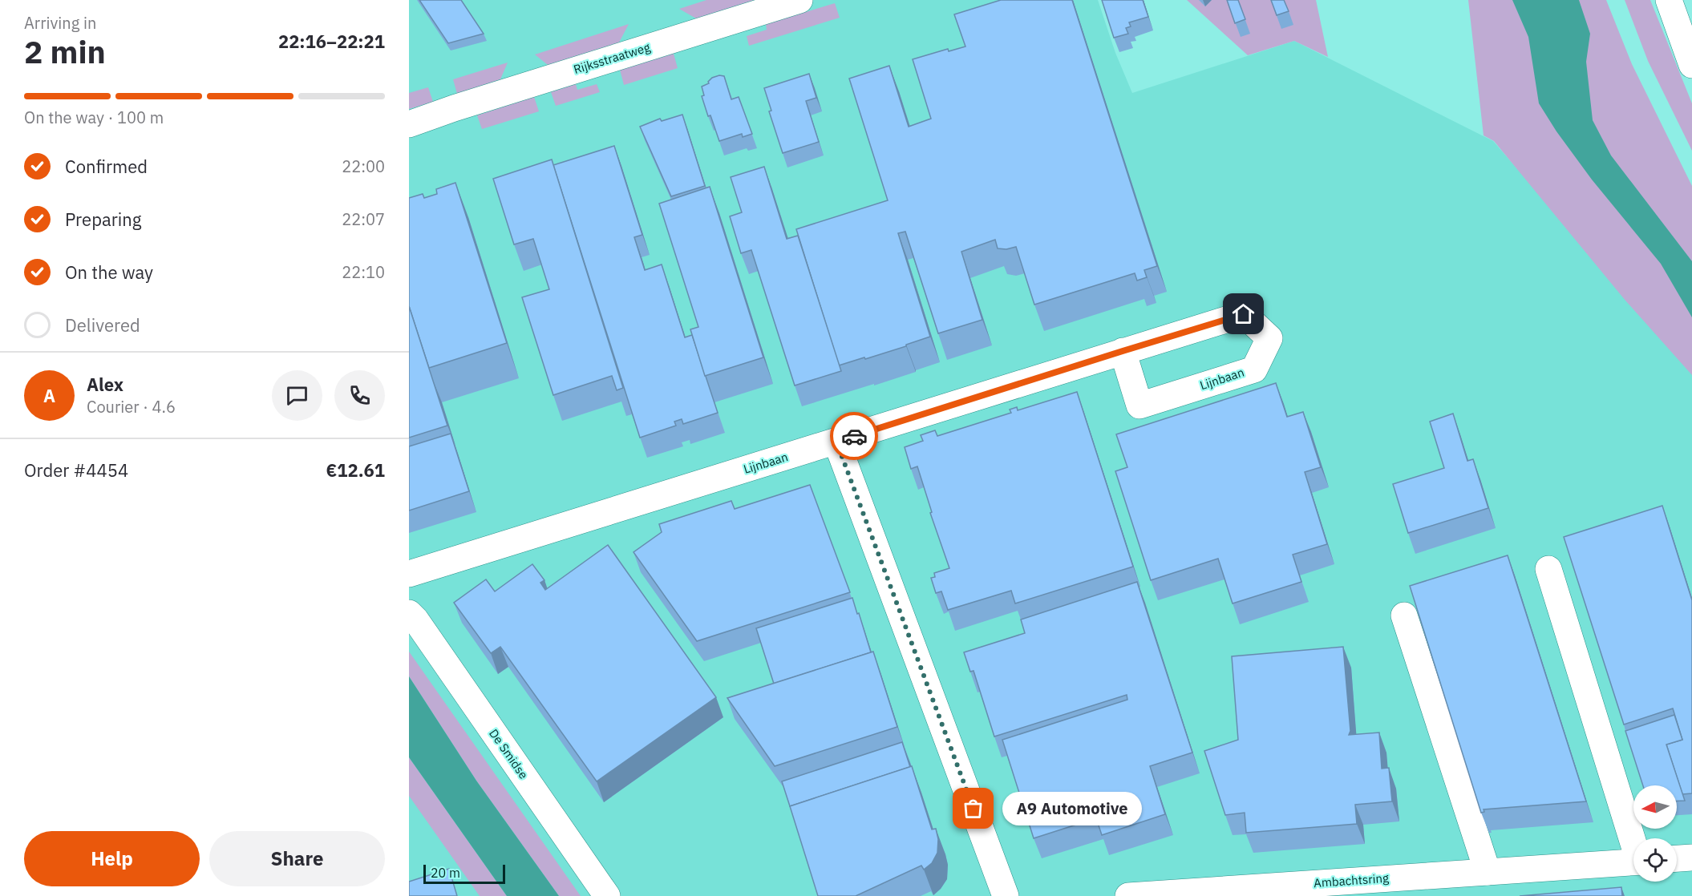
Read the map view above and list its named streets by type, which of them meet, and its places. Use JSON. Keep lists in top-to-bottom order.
{
  "streets": {
    "street": [
      "Rijksstraatweg",
      "Lijnbaan",
      "De Smidse",
      "Ambachtsring"
    ]
  },
  "places": ["A9 Automotive"],
  "scale_bar": "20 m",
  "north": "left",
  "page": {
    "heading": ["2 min", "Arriving in", "22:16–22:21"],
    "panel": [
      "Alex",
      "Courier · 4.6",
      "Order #4454",
      "€12.61"
    ],
    "bar": "On the way · 100 m",
    "list": [
      ["Confirmed", "22:00"],
      ["Preparing", "22:07"],
      ["On the way", "22:10"],
      "Delivered"
    ],
    "round": "A",
    "bubble": "A9 Automotive",
    "buttons": ["Help", "Share"],
    "scale": "20 m"
  }
}
